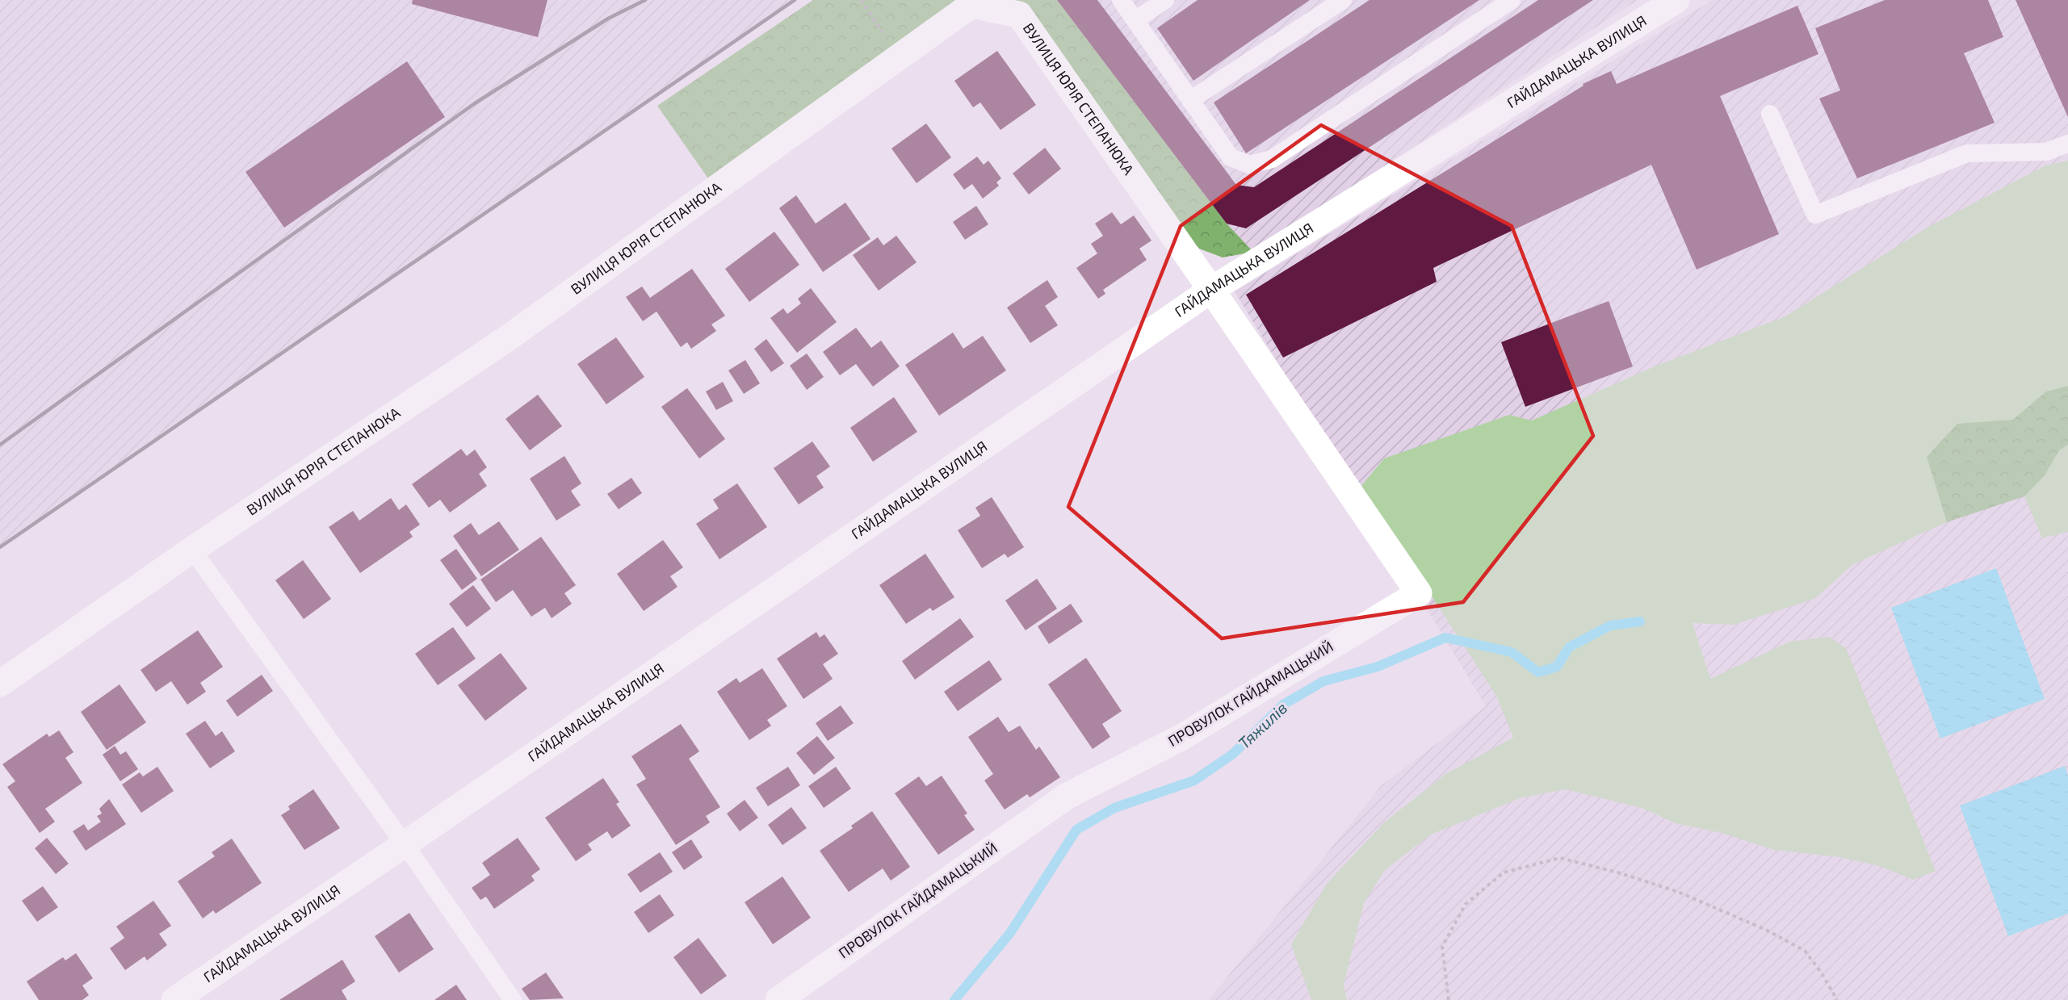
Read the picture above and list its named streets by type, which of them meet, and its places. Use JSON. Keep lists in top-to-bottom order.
{
  "streets": {
    "street": ["ГАЙДАМАЦЬКА ВУЛИЦЯ", "ВУЛИЦЯ ЮРІЯ СТЕПАНЮКА", "ПРОВУЛОК ГАЙДАМАЦЬКИЙ"]
  },
  "crossings": [
    ["ГАЙДАМАЦЬКА ВУЛИЦЯ", "ВУЛИЦЯ ЮРІЯ СТЕПАНЮКА"],
    ["ГАЙДАМАЦЬКА ВУЛИЦЯ", "ПРОВУЛОК ГАЙДАМАЦЬКИЙ"],
    ["ВУЛИЦЯ ЮРІЯ СТЕПАНЮКА", "ПРОВУЛОК ГАЙДАМАЦЬКИЙ"]
  ],
  "water": ["Тяжилів"]
}
